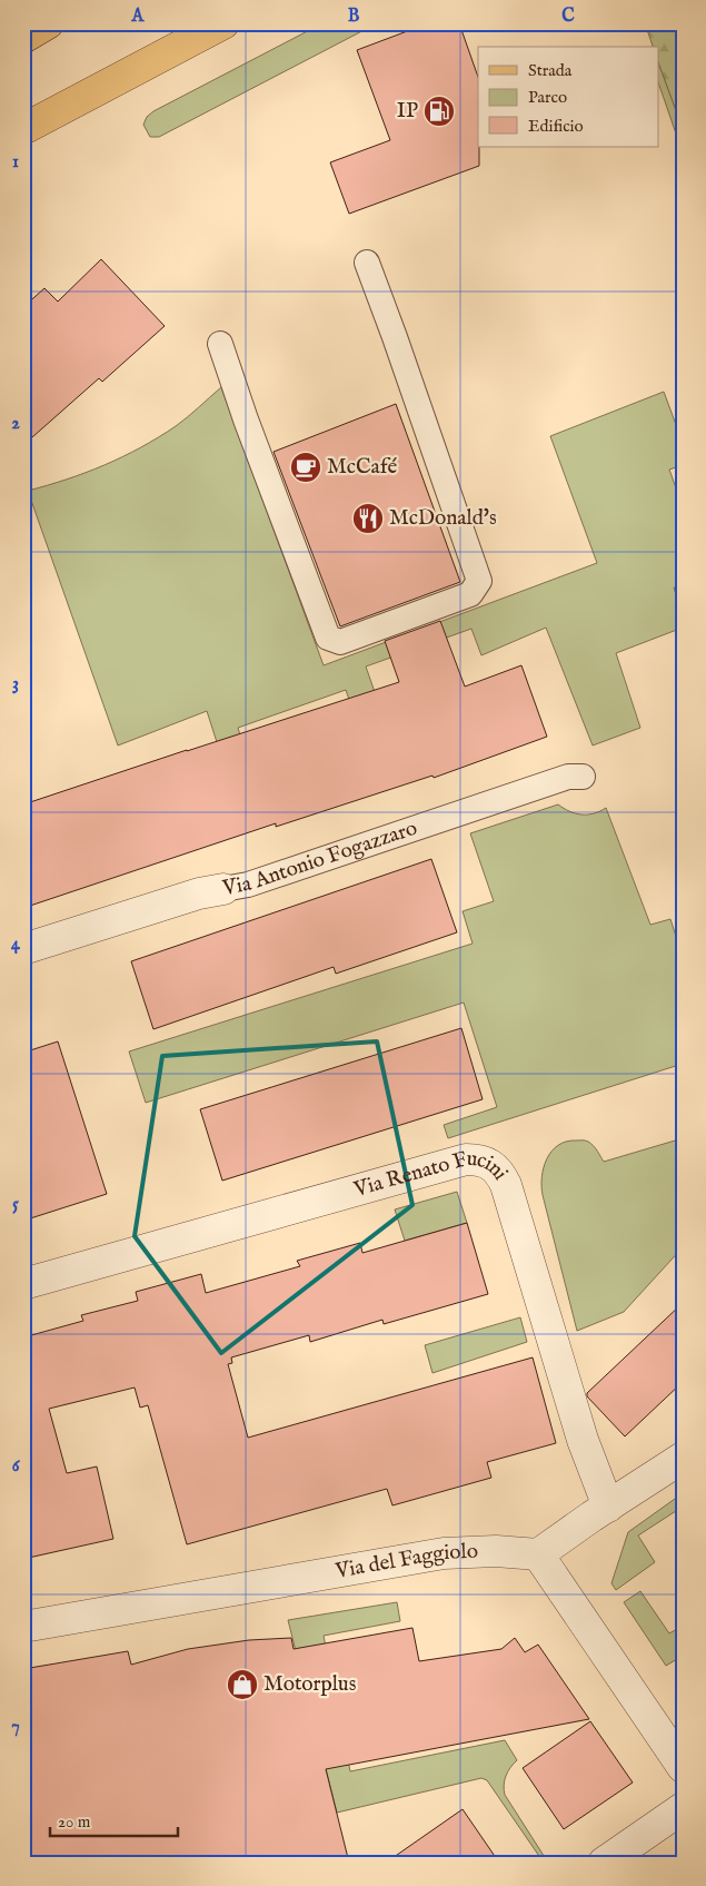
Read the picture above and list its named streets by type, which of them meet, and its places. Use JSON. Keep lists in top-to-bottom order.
{
  "streets": {
    "street": ["Via Antonio Fogazzaro", "Via Renato Fucini", "Via del Faggiolo"]
  },
  "places": {
    "fuel station": ["IP"],
    "cafe": ["McCafé"],
    "restaurant": ["McDonald's"],
    "shop": ["Motorplus"]
  },
  "legend": ["Strada", "Parco", "Edificio"],
  "scale_bar": "20 m",
  "grid": {
    "columns": ["A", "B", "C"],
    "rows": [
      "1",
      "2",
      "3",
      "4",
      "5",
      "6",
      "7"
    ]
  }
}
